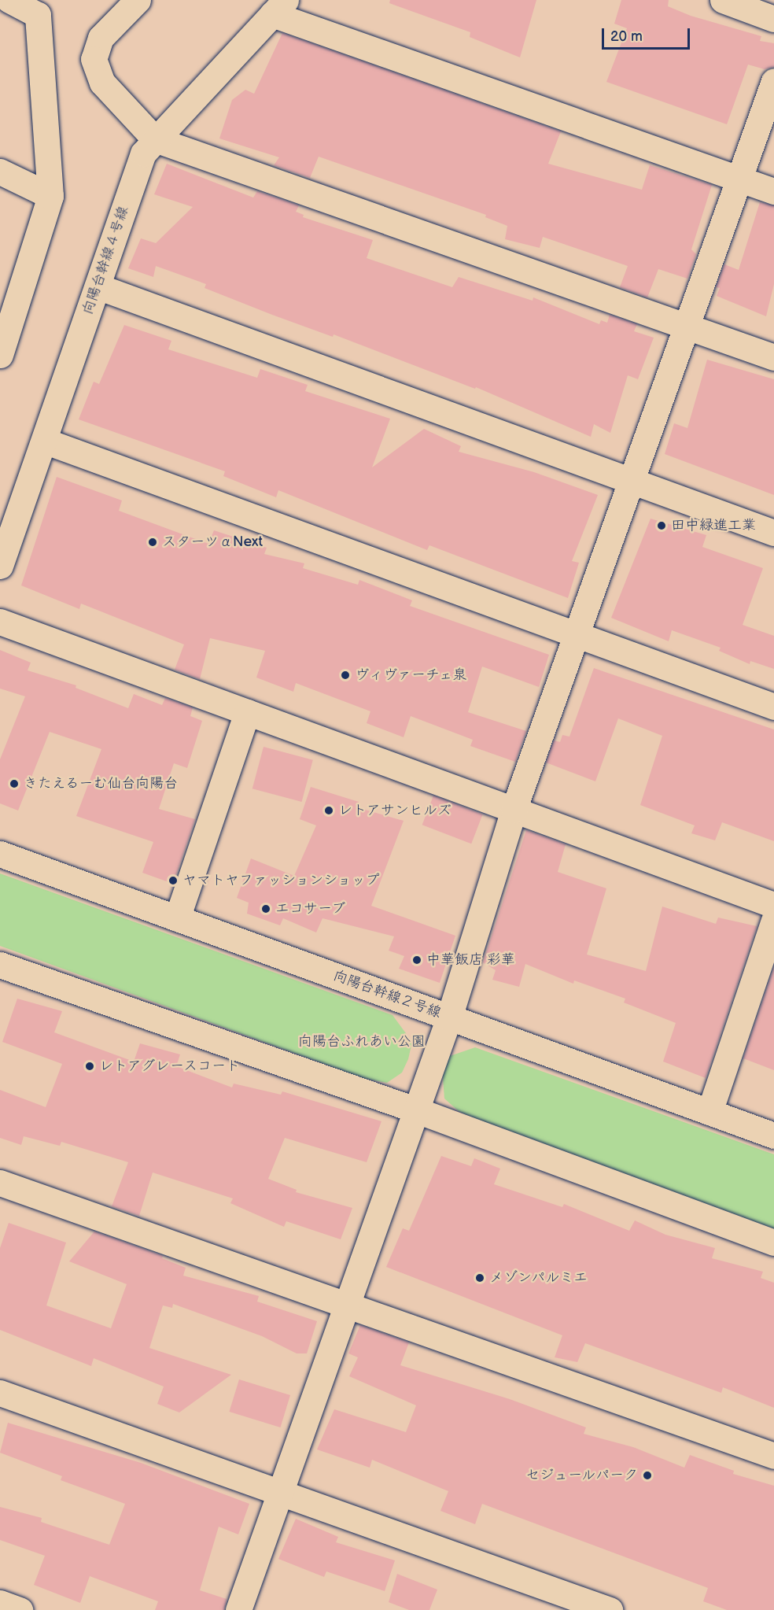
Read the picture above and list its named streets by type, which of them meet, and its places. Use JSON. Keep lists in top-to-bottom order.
{
  "streets": {
    "street": ["向陽台幹線４号線", "向陽台幹線２号線"]
  },
  "parks": ["向陽台ふれあい公園"],
  "places": [
    "田中緑進工業",
    "スターツαNext",
    "ヴィヴァーチェ泉",
    "きたえるーむ仙台向陽台",
    "レトアサンヒルズ",
    "ヤマトヤファッションショップ",
    "エコサーブ",
    "中華飯店 彩華",
    "レトアグレースコート",
    "メゾンパルミエ",
    "セジュールパーク"
  ],
  "scale_bar": "20 m"
}
